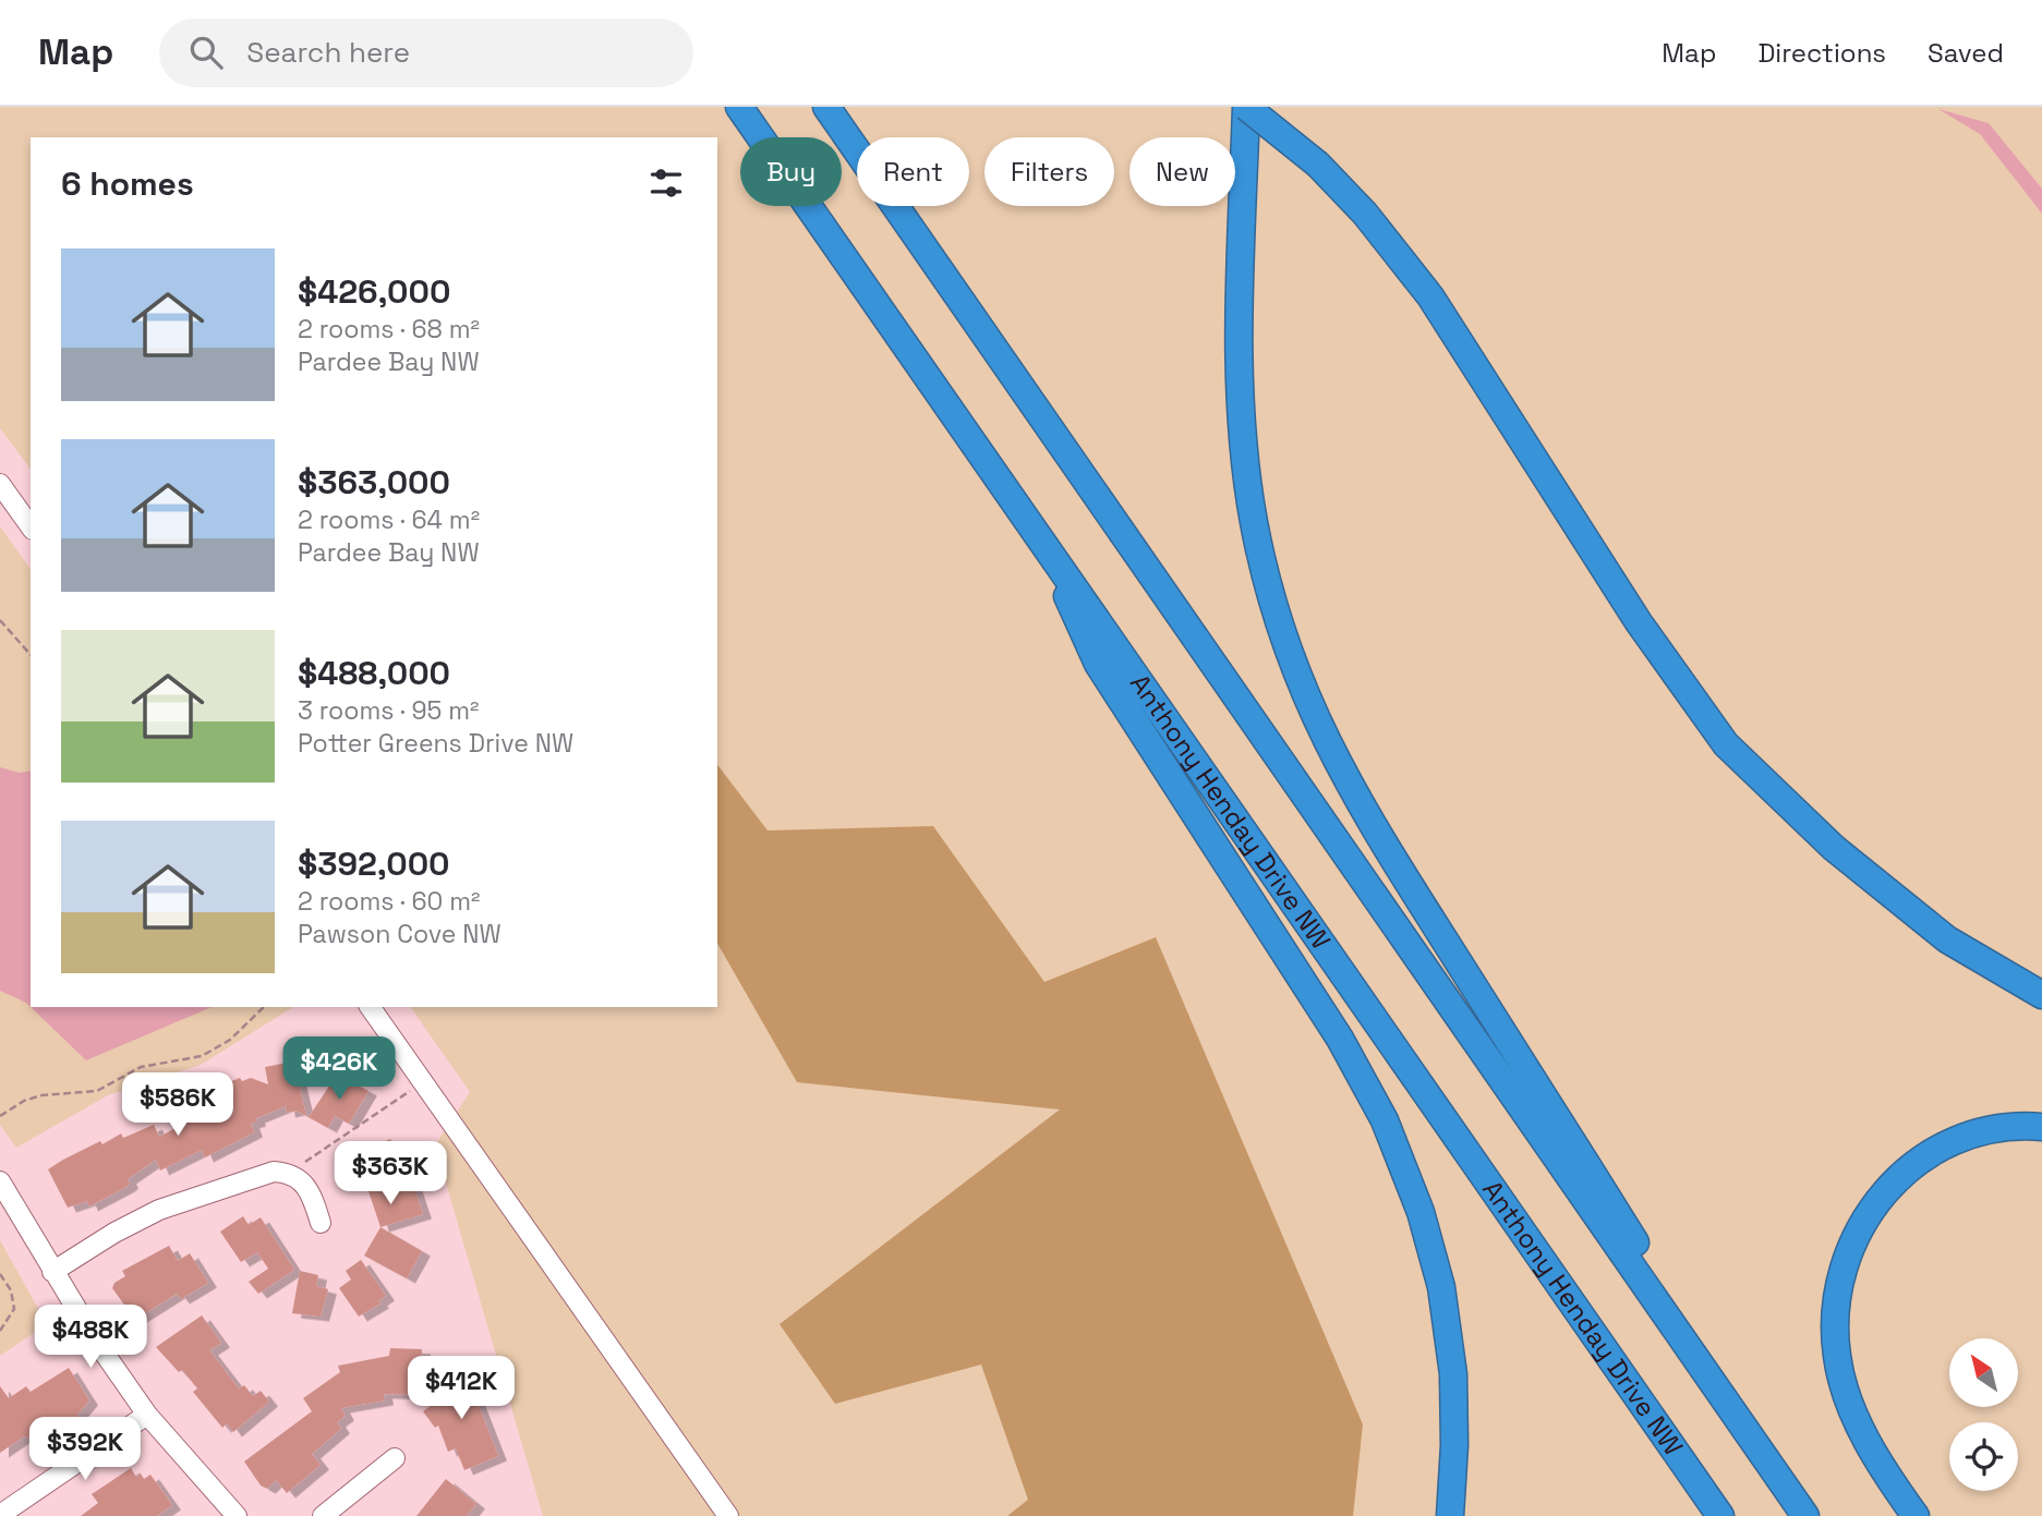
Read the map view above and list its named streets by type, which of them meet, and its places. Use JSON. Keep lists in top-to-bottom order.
{
  "streets": {
    "highway": ["Anthony Henday Drive NW"]
  },
  "north": "top left",
  "page": {
    "header": "Map",
    "search": "Search here",
    "nav": ["Map", "Directions", "Saved"],
    "chip": [
      "Buy",
      "Rent",
      "Filters",
      "New"
    ],
    "heading": "6 homes",
    "list": [
      {
        "name": "$426,000",
        "note": "2 rooms · 68 m² · Pardee Bay NW"
      },
      {
        "name": "$363,000",
        "note": "2 rooms · 64 m² · Pardee Bay NW"
      },
      {
        "name": "$488,000",
        "note": "3 rooms · 95 m² · Potter Greens Drive NW"
      },
      {
        "name": "$392,000",
        "note": "2 rooms · 60 m² · Pawson Cove NW"
      }
    ],
    "price": [
      "$426K",
      "$586K",
      "$363K",
      "$488K",
      "$412K",
      "$392K"
    ]
  }
}
